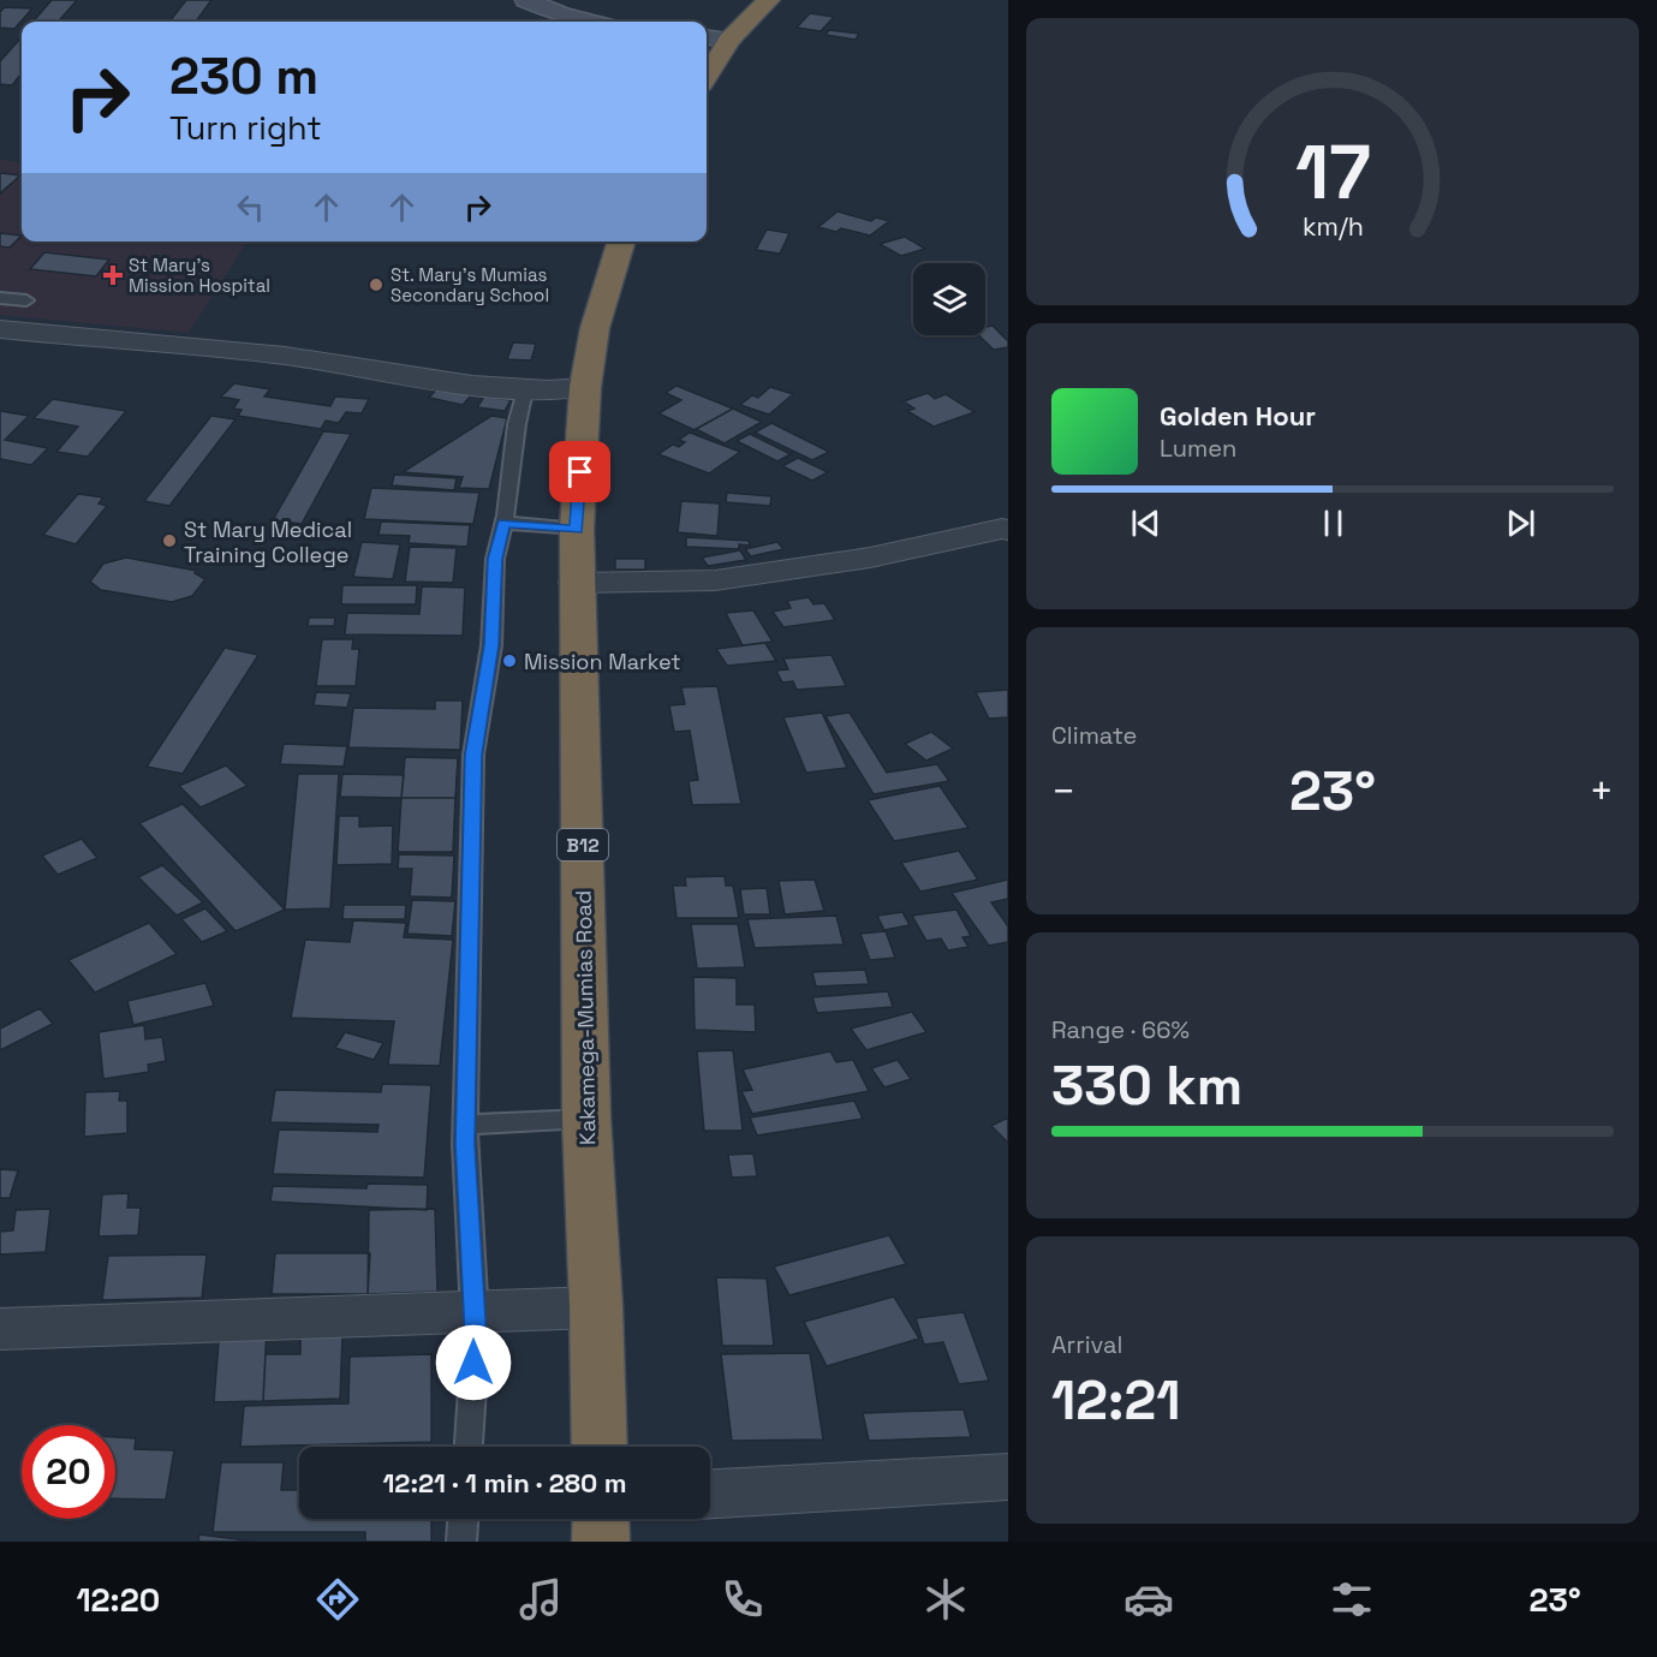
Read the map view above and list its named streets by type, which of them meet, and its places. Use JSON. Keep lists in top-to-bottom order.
{
  "streets": {
    "highway": ["B12", "Kakamega-Mumias Road"]
  },
  "places": {
    "health": ["St Mary's Mission Hospital"],
    "other": ["St. Mary's Mumias Secondary School", "St Mary Medical Training College", "Mission Market"]
  },
  "page": {
    "turn": ["230 m", "Turn right"],
    "song": ["Golden Hour", "Lumen"],
    "tile": [
      "Climate",
      ["Range · 66%", "330 km"],
      ["Arrival", "12:21"]
    ],
    "heat": ["−", "23°", "+"],
    "limit": "20",
    "trip": "12:21 · 1 min · 280 m",
    "tabs": ["12:20", "23°"],
    "gauge": ["17", "km/h"]
  }
}
